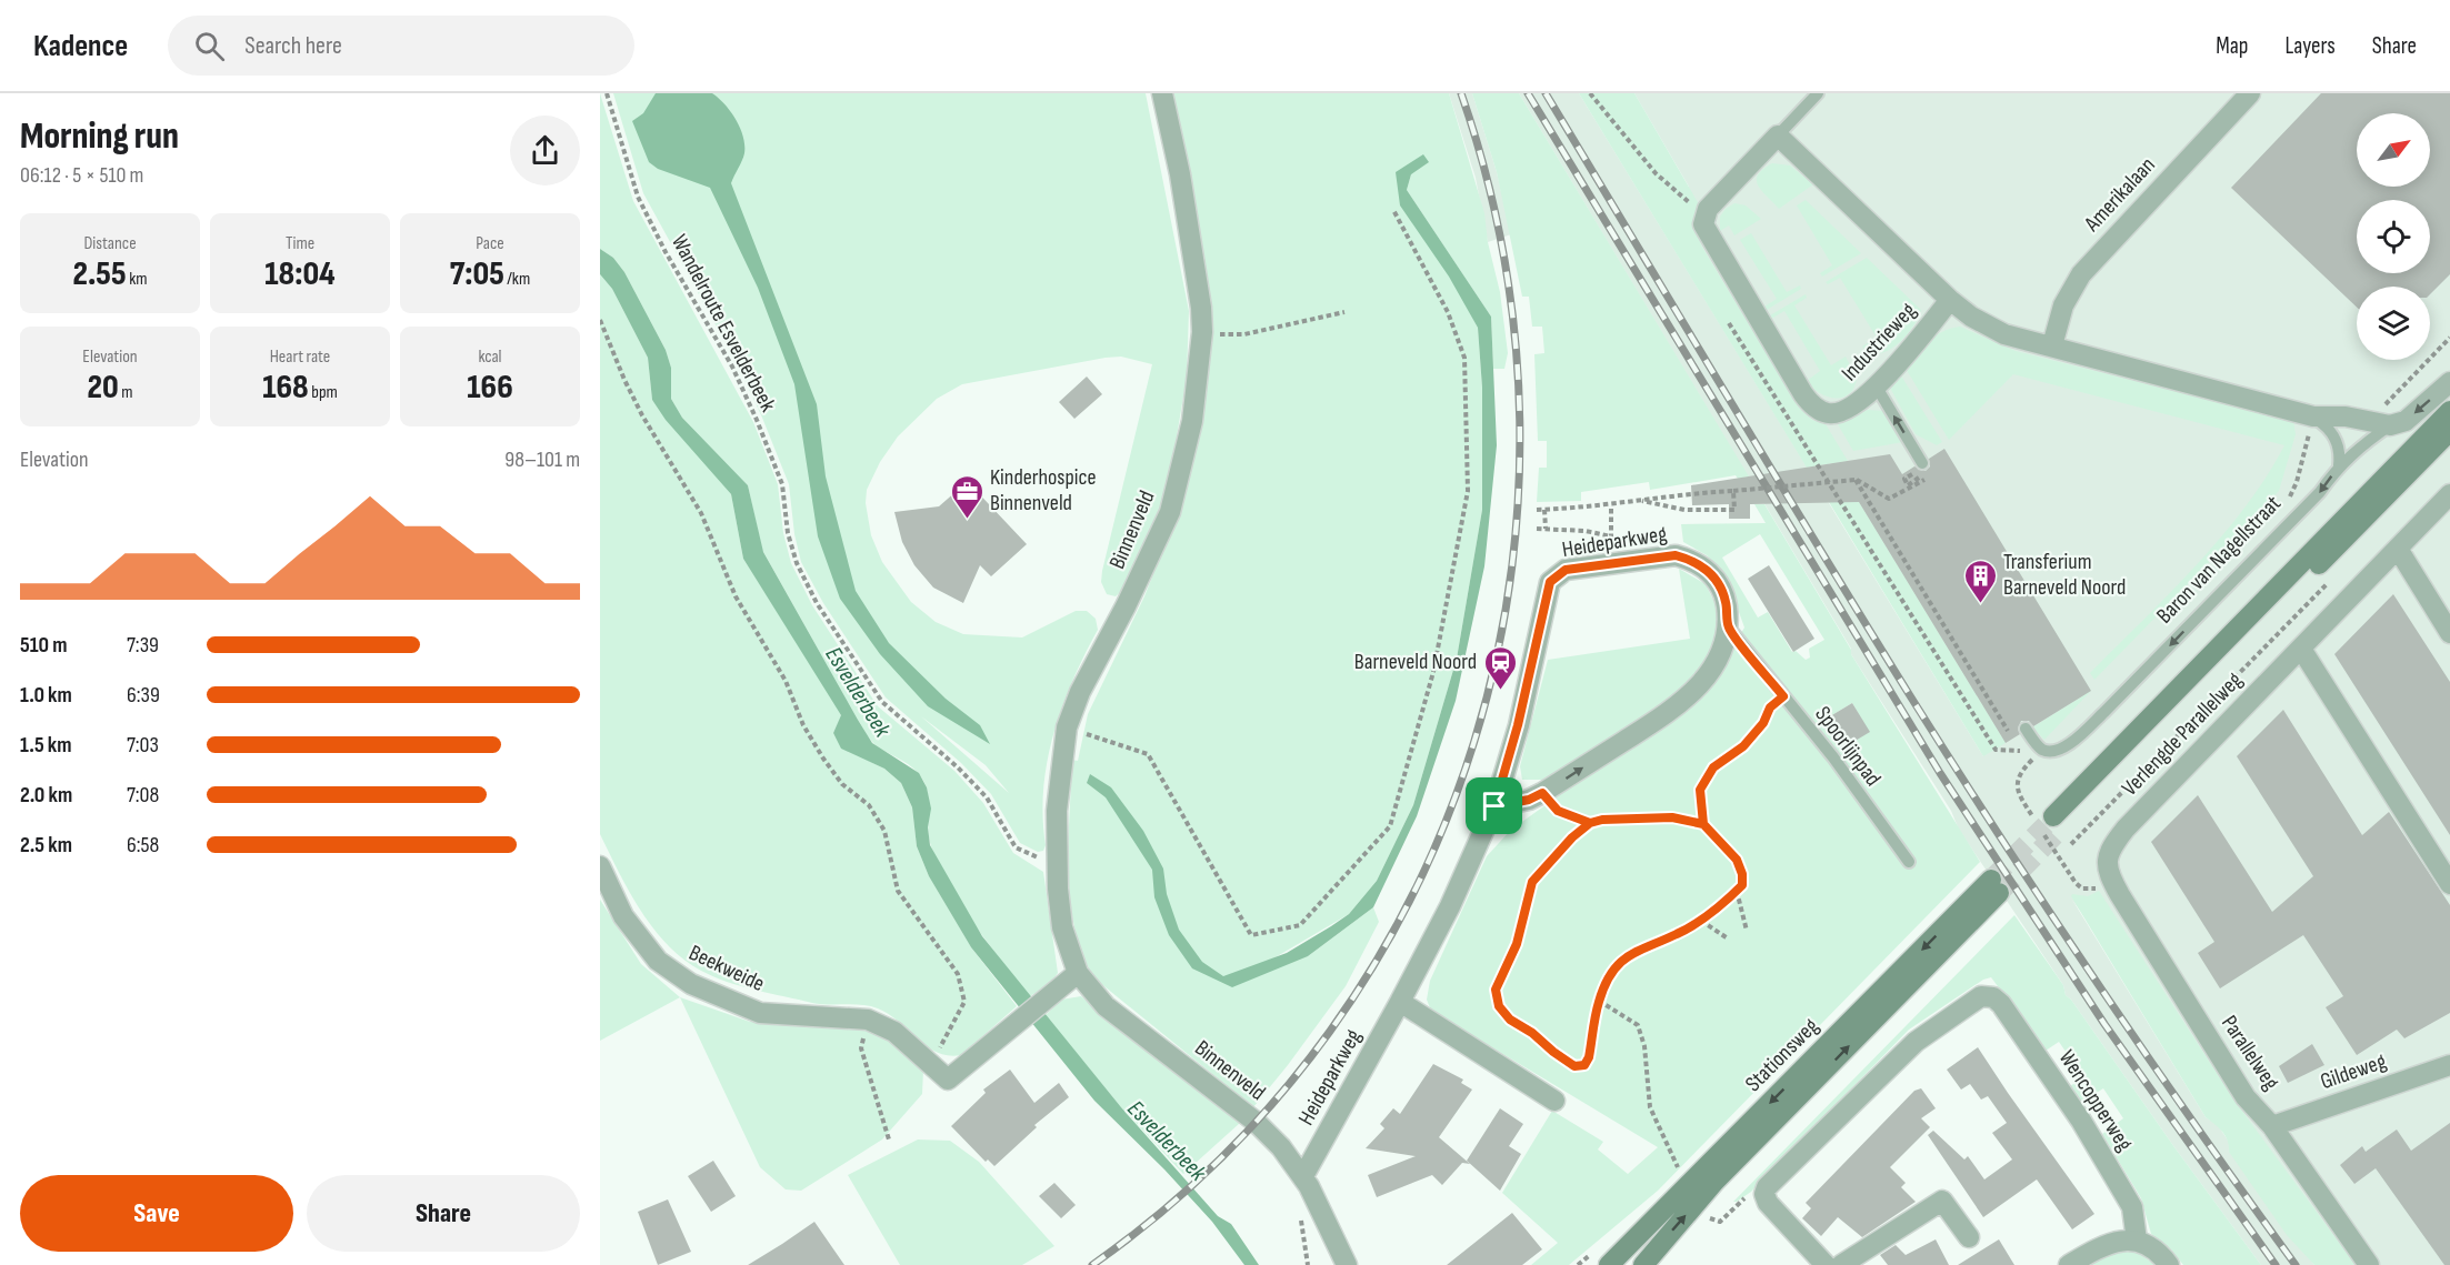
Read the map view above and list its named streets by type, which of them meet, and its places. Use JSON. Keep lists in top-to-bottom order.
{
  "streets": {
    "main road": ["Stationsweg"],
    "street": [
      "Amerikalaan",
      "Industrieweg",
      "Binnenveld",
      "Heideparkweg",
      "Baron van Nagellstraat",
      "Verlengde Parallelweg",
      "Beekweide",
      "Parallelweg",
      "Gildeweg",
      "Wencopperweg"
    ],
    "lane": ["Spoorlijnpad"],
    "path": ["Wandelroute Esvelderbeek"]
  },
  "crossings": [
    ["Wandelroute Esvelderbeek", "Binnenveld"],
    ["Binnenveld", "Heideparkweg"],
    ["Binnenveld", "Beekweide"],
    ["Heideparkweg", "Spoorlijnpad"],
    ["Verlengde Parallelweg", "Parallelweg"],
    ["Parallelweg", "Gildeweg"]
  ],
  "one_way": ["Baron van Nagellstraat"],
  "water": ["Esvelderbeek"],
  "places": {
    "office": ["Kinderhospice Binnenveld"],
    "building": ["Transferium Barneveld Noord"],
    "station": ["Barneveld Noord"]
  },
  "north": "top right",
  "page": {
    "header": "Kadence",
    "search": "Search here",
    "nav": ["Map", "Layers", "Share"],
    "heading": ["Morning run", "06:12 · 5 × 510 m"],
    "stats": [
      ["Distance", "2.55 km"],
      ["Time", "18:04"],
      ["Pace", "7:05 /km"],
      ["Elevation", "20 m"],
      ["Heart rate", "168 bpm"],
      ["kcal", "166"]
    ],
    "chart": ["Elevation", "98–101 m"],
    "list": [
      {
        "name": "510 m",
        "note": "7:39"
      },
      {
        "name": "1.0 km",
        "note": "6:39"
      },
      {
        "name": "1.5 km",
        "note": "7:03"
      },
      {
        "name": "2.0 km",
        "note": "7:08"
      },
      {
        "name": "2.5 km",
        "note": "6:58"
      }
    ],
    "buttons": ["Save", "Share"]
  }
}
